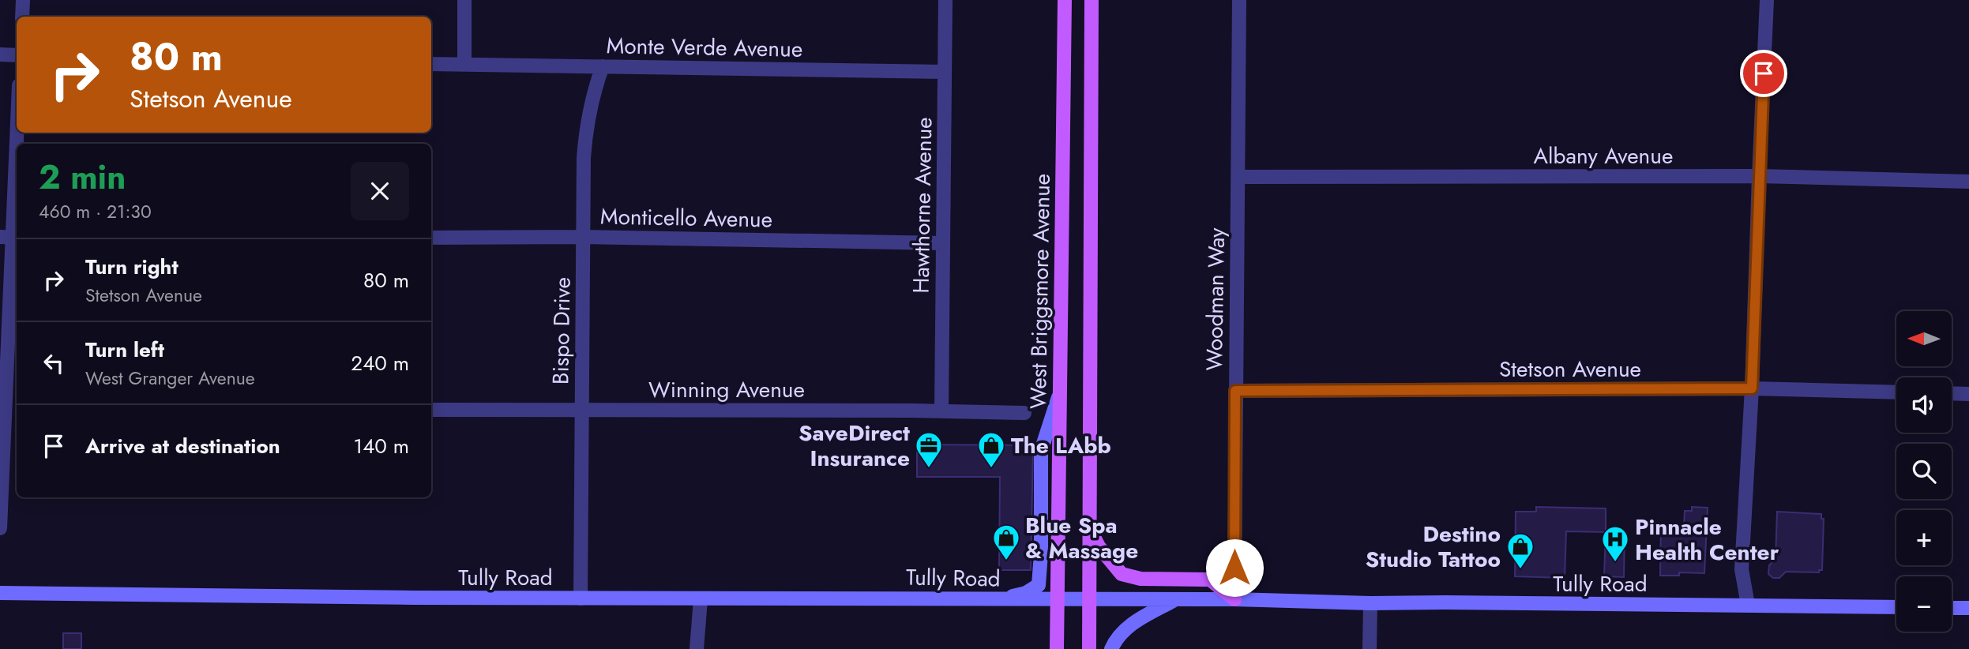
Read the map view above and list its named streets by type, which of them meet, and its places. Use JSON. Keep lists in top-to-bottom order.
{
  "streets": {
    "main road": ["West Briggsmore Avenue", "Tully Road"],
    "street": [
      "Monte Verde Avenue",
      "Albany Avenue",
      "Hawthorne Avenue",
      "Monticello Avenue",
      "Woodman Way",
      "Bispo Drive",
      "Stetson Avenue",
      "Winning Avenue"
    ]
  },
  "crossings": [
    ["Monte Verde Avenue", "Hawthorne Avenue"],
    ["Monte Verde Avenue", "Bispo Drive"],
    ["Albany Avenue", "Woodman Way"],
    ["Hawthorne Avenue", "Monticello Avenue"],
    ["Hawthorne Avenue", "Winning Avenue"],
    ["Monticello Avenue", "Bispo Drive"],
    ["West Briggsmore Avenue", "Tully Road"],
    ["Woodman Way", "Stetson Avenue"],
    ["Woodman Way", "Tully Road"],
    ["Bispo Drive", "Winning Avenue"],
    ["Bispo Drive", "Tully Road"]
  ],
  "places": {
    "office": ["SaveDirect Insurance"],
    "shop": ["The LAbb", "Blue Spa & Massage", "Destino Studio Tattoo"],
    "hospital": ["Pinnacle Health Center"]
  },
  "north": "left",
  "page": {
    "turn": ["80 m", "Stetson Avenue"],
    "heading": ["2 min", "460 m · 21:30"],
    "list": [
      {
        "name": "Turn right",
        "note": "Stetson Avenue",
        "value": "80 m"
      },
      {
        "name": "Turn left",
        "note": "West Granger Avenue",
        "value": "240 m"
      },
      {
        "name": "Arrive at destination",
        "value": "140 m"
      }
    ],
    "map_buttons": ["+", "−"]
  }
}
